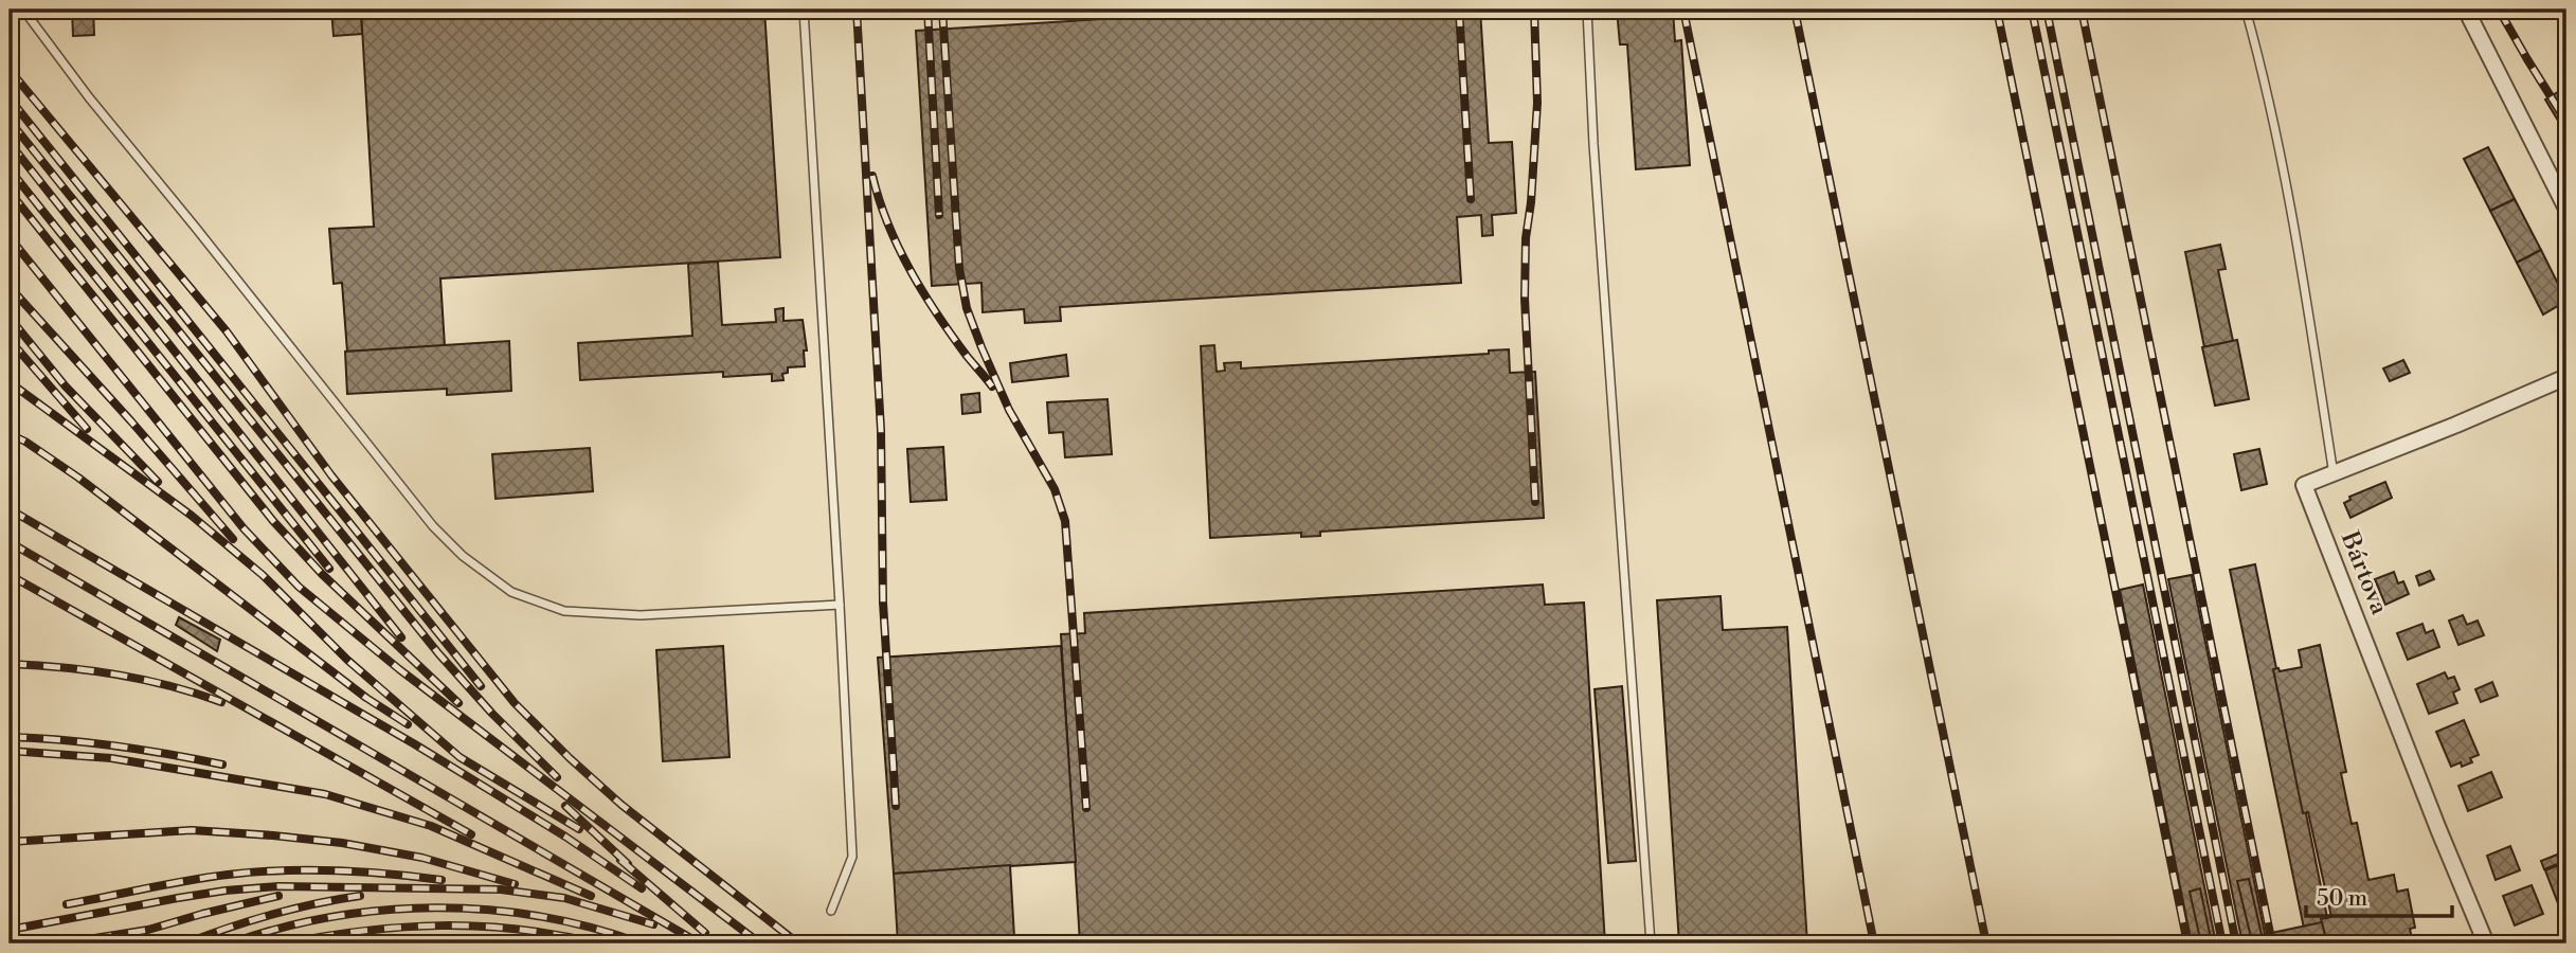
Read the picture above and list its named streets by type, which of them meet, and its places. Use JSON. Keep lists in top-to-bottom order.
{
  "streets": {
    "street": ["Bártova"]
  },
  "scale_bar": "50 m"
}
